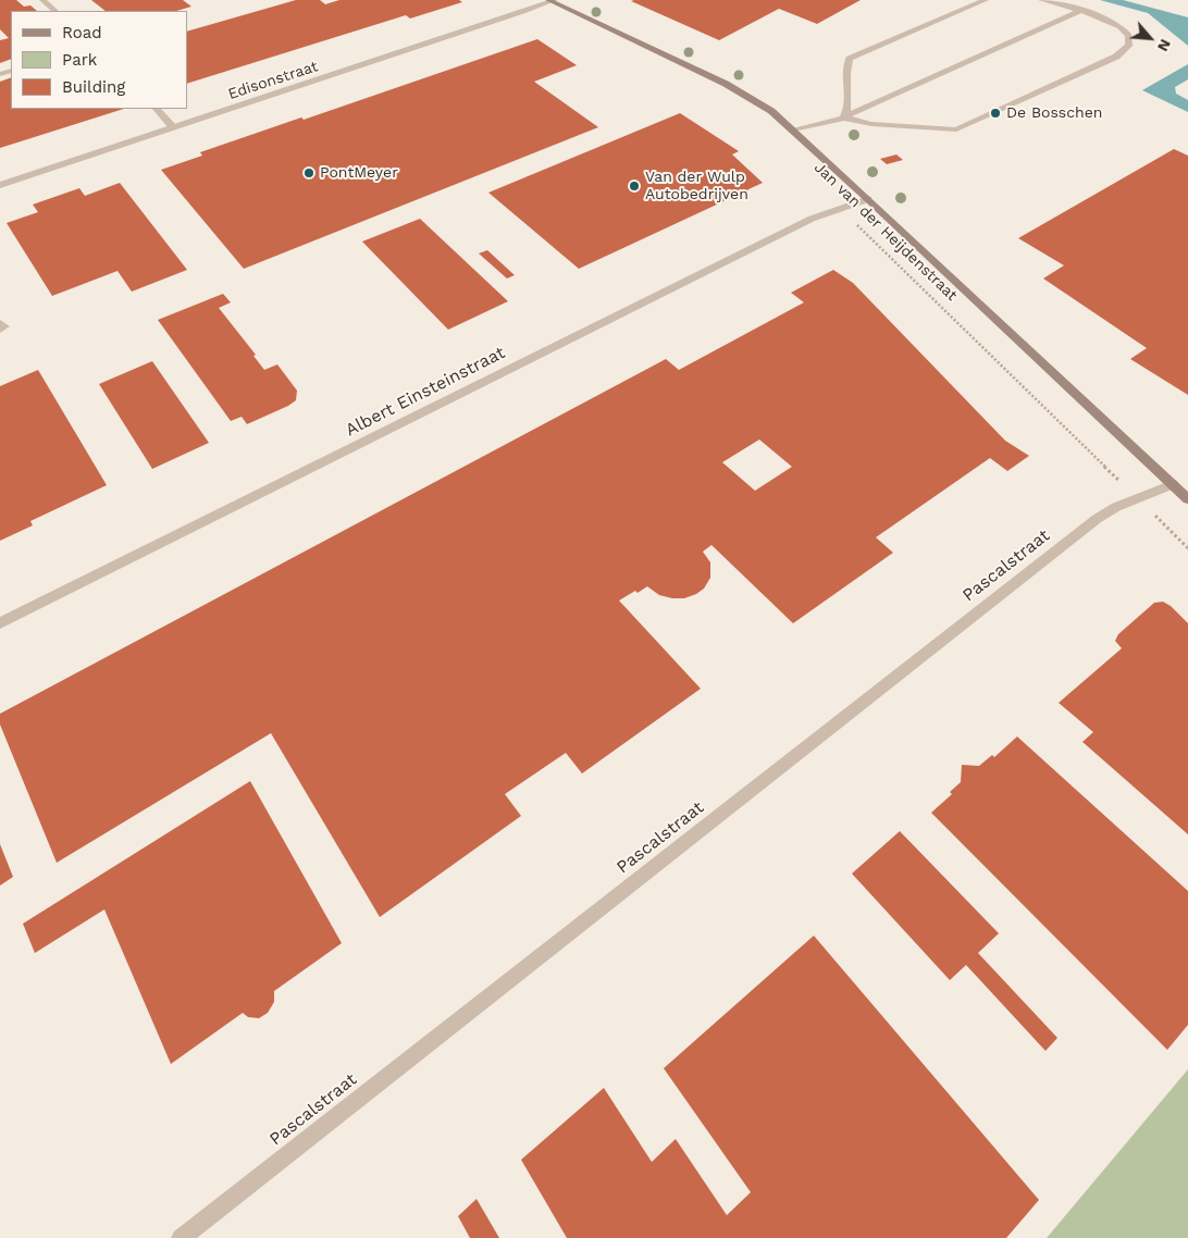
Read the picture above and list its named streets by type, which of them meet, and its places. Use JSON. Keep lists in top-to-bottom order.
{
  "streets": {
    "street": [
      "Edisonstraat",
      "Jan van der Heijdenstraat",
      "Albert Einsteinstraat",
      "Pascalstraat"
    ]
  },
  "crossings": [
    ["Edisonstraat", "Jan van der Heijdenstraat"],
    ["Jan van der Heijdenstraat", "Albert Einsteinstraat"],
    ["Jan van der Heijdenstraat", "Pascalstraat"]
  ],
  "places": ["De Bosschen", "PontMeyer", "Van der Wulp Autobedrijven"],
  "legend": ["Road", "Park", "Building"],
  "north": "bottom right"
}
